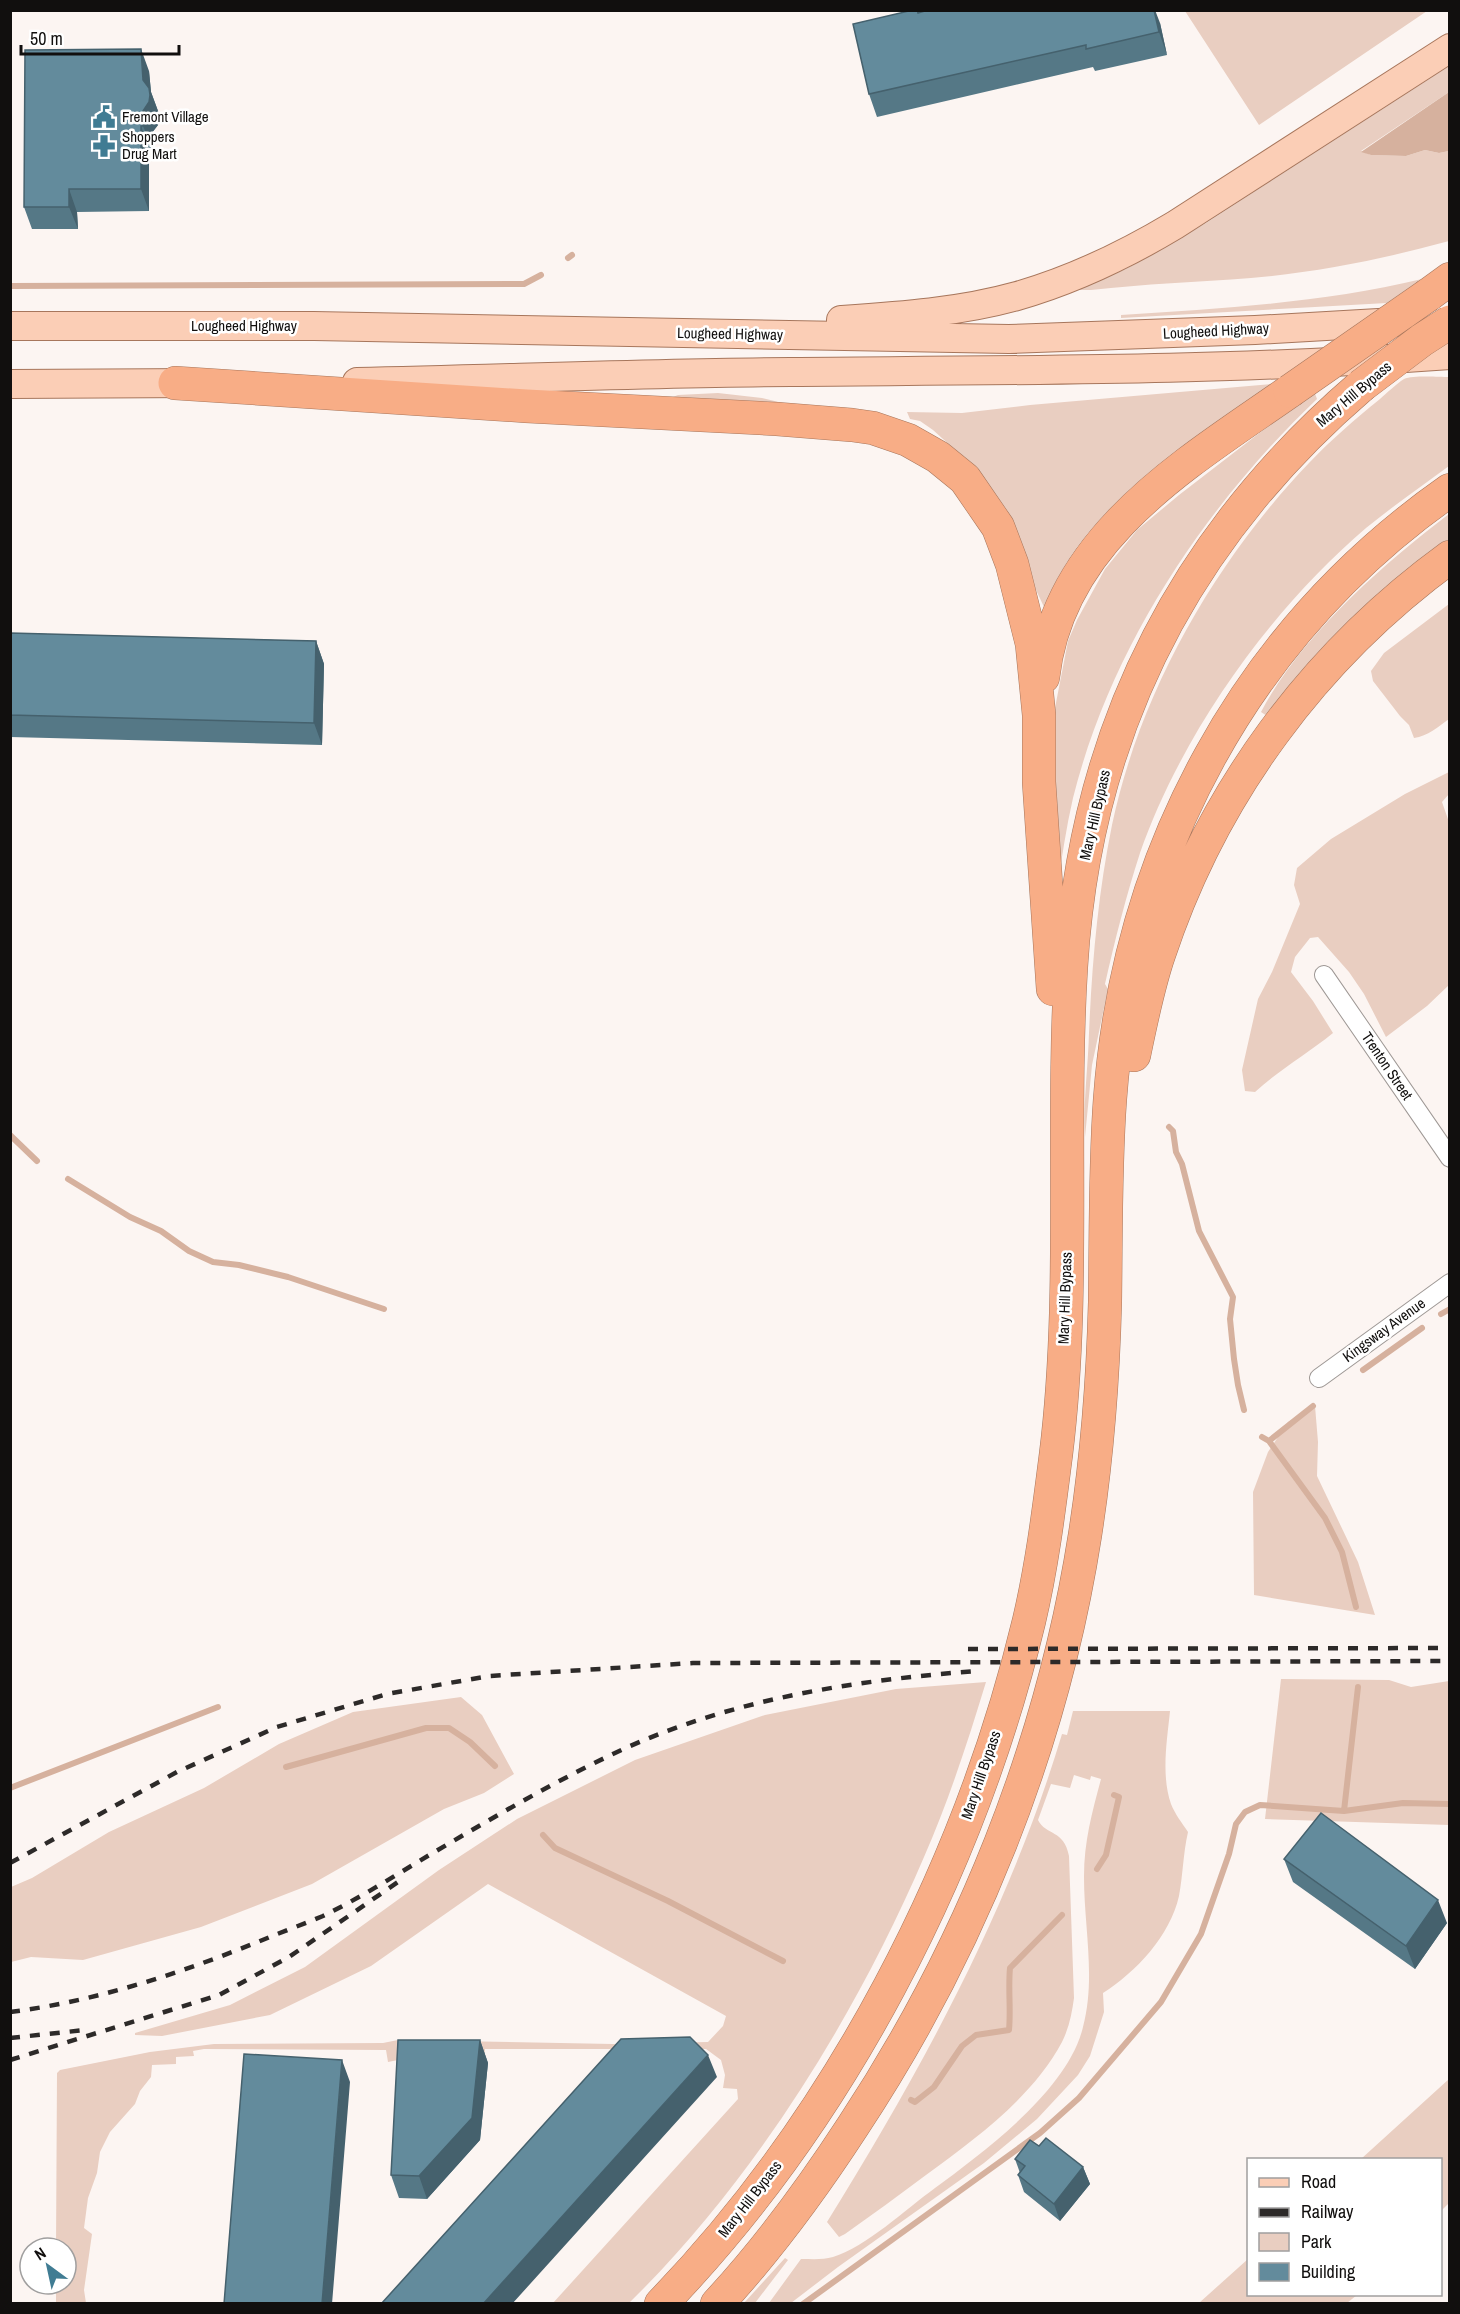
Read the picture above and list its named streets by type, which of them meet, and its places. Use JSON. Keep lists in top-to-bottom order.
{
  "streets": {
    "highway": ["Mary Hill Bypass"],
    "main road": ["Lougheed Highway"],
    "street": ["Trenton Street", "Kingsway Avenue"]
  },
  "crossings": [
    ["Lougheed Highway", "Mary Hill Bypass"]
  ],
  "places": {
    "public building": ["Fremont Village"],
    "pharmacy": ["Shoppers Drug Mart"]
  },
  "legend": [
    "Road",
    "Railway",
    "Park",
    "Building"
  ],
  "scale_bar": "50 m",
  "north": "top left"
}
